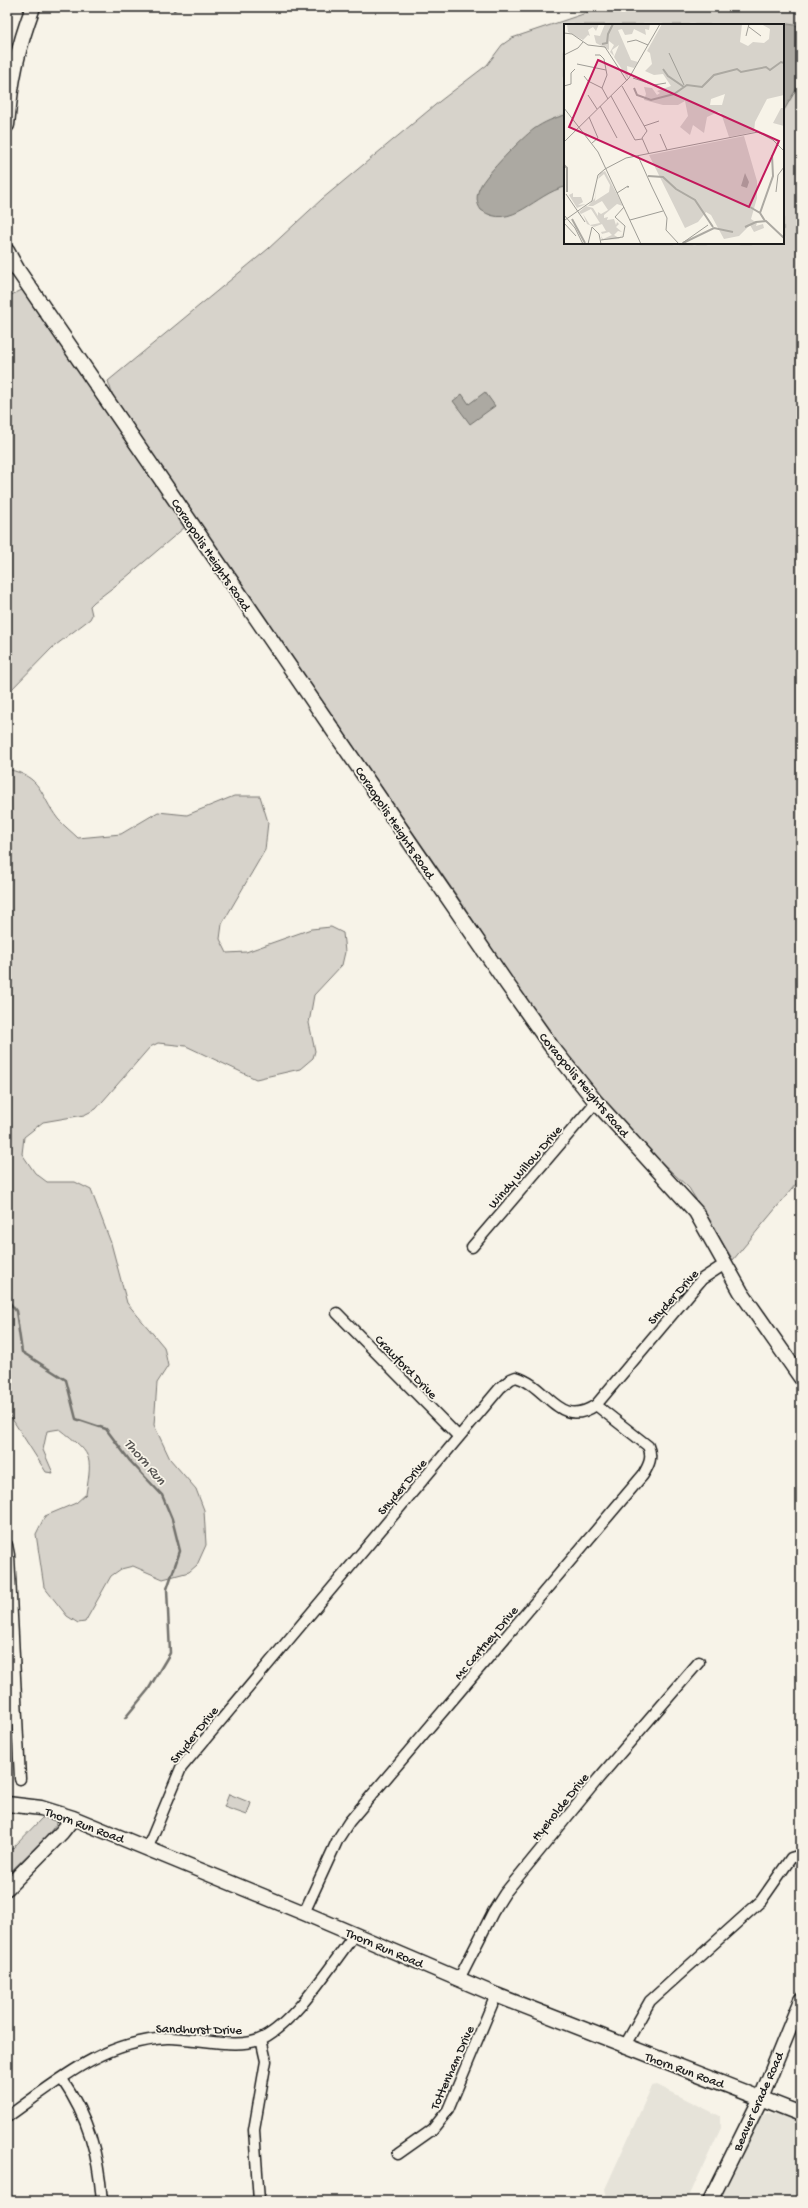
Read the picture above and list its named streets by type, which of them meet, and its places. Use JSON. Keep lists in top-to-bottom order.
{
  "streets": {
    "street": [
      "Coraopolis Heights Road",
      "Windy Willow Drive",
      "Snyder Drive",
      "Crawford Drive",
      "Mc Cartney Drive",
      "Hyeholde Drive",
      "Thorn Run Road",
      "Sandhurst Drive",
      "Tottenham Drive",
      "Beaver Grade Road"
    ]
  },
  "crossings": [
    ["Coraopolis Heights Road", "Windy Willow Drive"],
    ["Coraopolis Heights Road", "Snyder Drive"],
    ["Snyder Drive", "Crawford Drive"],
    ["Snyder Drive", "Mc Cartney Drive"],
    ["Snyder Drive", "Thorn Run Road"],
    ["Mc Cartney Drive", "Thorn Run Road"],
    ["Hyeholde Drive", "Thorn Run Road"],
    ["Thorn Run Road", "Sandhurst Drive"],
    ["Thorn Run Road", "Tottenham Drive"],
    ["Thorn Run Road", "Beaver Grade Road"]
  ],
  "water": ["Thorn Run"]
}
